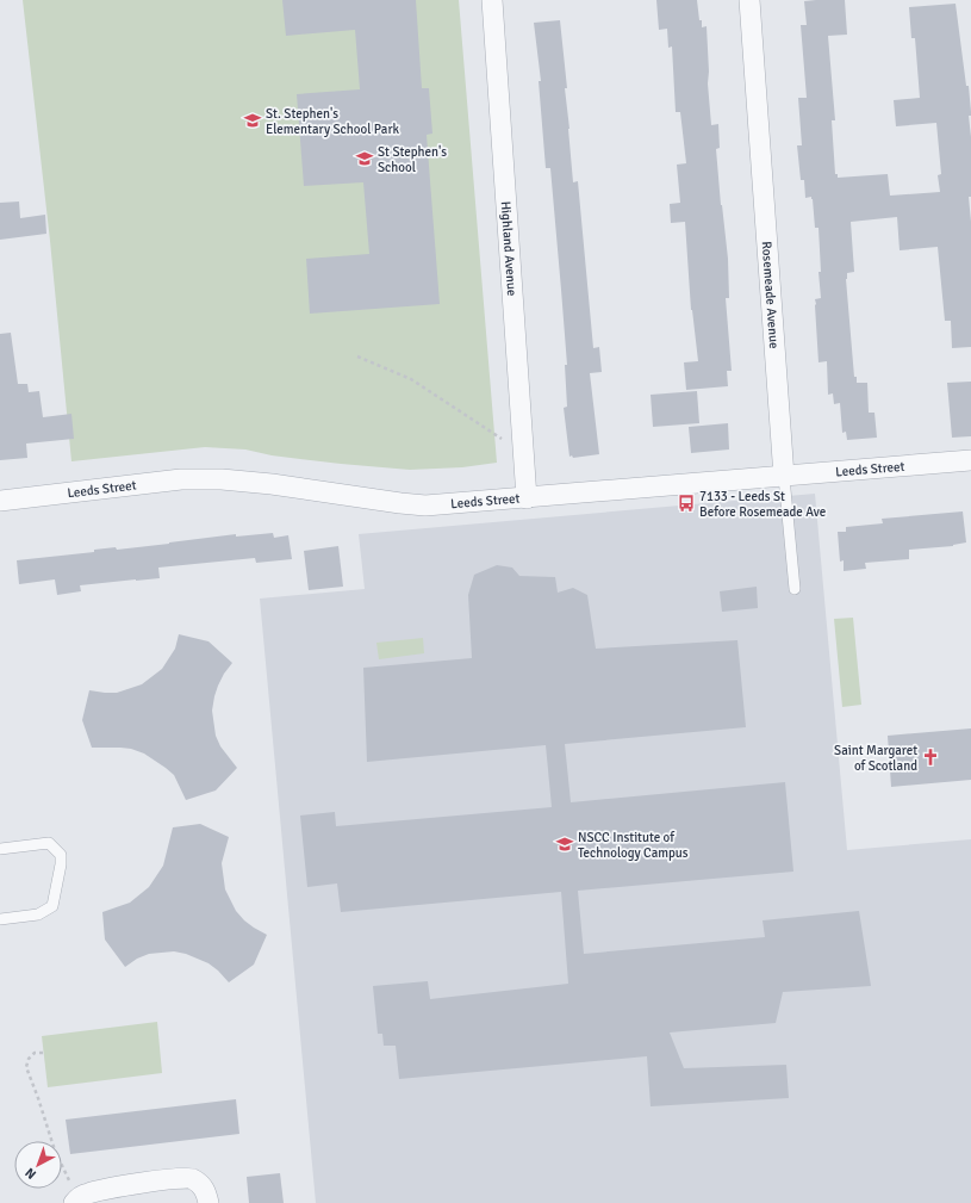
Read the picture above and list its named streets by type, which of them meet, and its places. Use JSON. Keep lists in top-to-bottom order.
{
  "streets": {
    "street": ["Highland Avenue", "Rosemeade Avenue", "Leeds Street"]
  },
  "crossings": [
    ["Highland Avenue", "Leeds Street"],
    ["Rosemeade Avenue", "Leeds Street"]
  ],
  "places": {
    "school or university": ["St. Stephen's Elementary School Park", "St Stephen's School", "NSCC Institute of Technology Campus"],
    "bus stop": ["7133 - Leeds St Before Rosemeade Ave"],
    "church": ["Saint Margaret of Scotland"]
  },
  "north": "bottom left"
}
